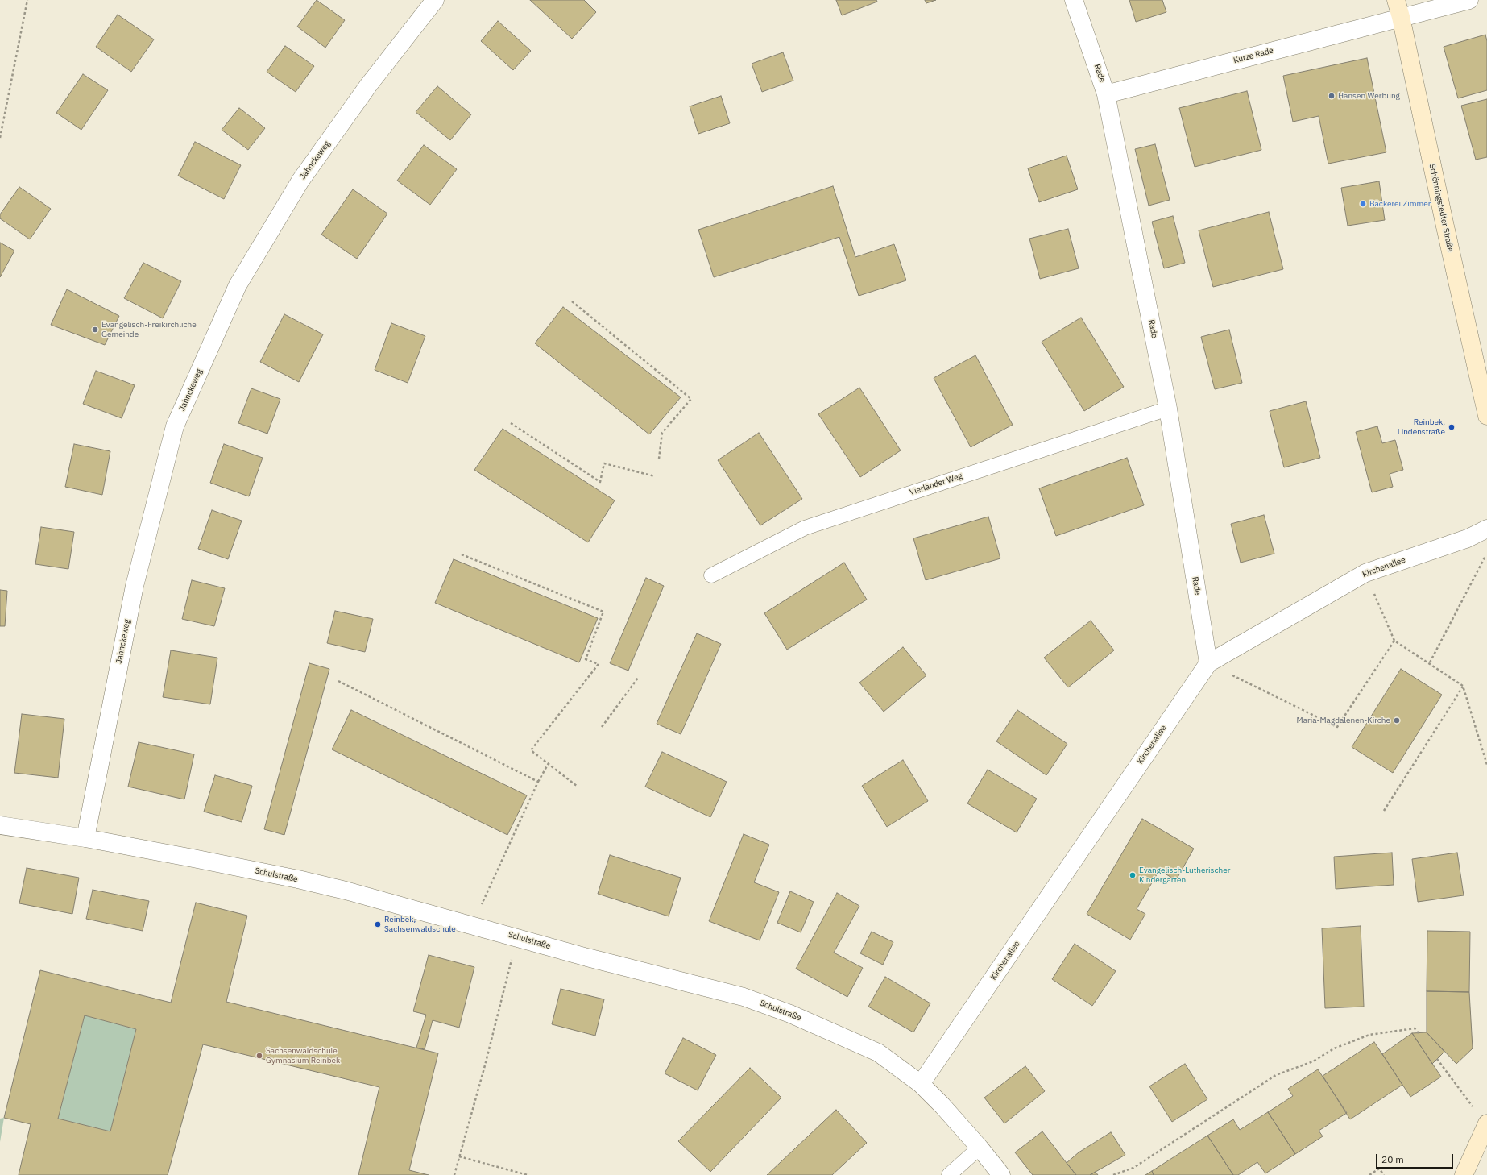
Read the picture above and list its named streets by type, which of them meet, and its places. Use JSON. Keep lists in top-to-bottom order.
{
  "streets": {
    "main road": ["Schönningstedter Straße"],
    "street": [
      "Kurze Rade",
      "Rade",
      "Jahnckeweg",
      "Kirchenallee",
      "Schulstraße"
    ],
    "lane": ["Vierländer Weg"]
  },
  "crossings": [
    ["Kurze Rade", "Rade"],
    ["Kurze Rade", "Schönningstedter Straße"],
    ["Rade", "Vierländer Weg"],
    ["Rade", "Kirchenallee"],
    ["Jahnckeweg", "Schulstraße"],
    ["Kirchenallee", "Schulstraße"]
  ],
  "places": [
    "Hansen Werbung",
    "Bäckerei Zimmer",
    "Evangelisch-Freikirchliche Gemeinde",
    "Reinbek, Lindenstraße",
    "Maria-Magdalenen-Kirche",
    "Evangelisch-Lutherischer Kindergarten",
    "Reinbek, Sachsenwaldschule",
    "Sachsenwaldschule Gymnasium Reinbek"
  ],
  "scale_bar": "20 m"
}
